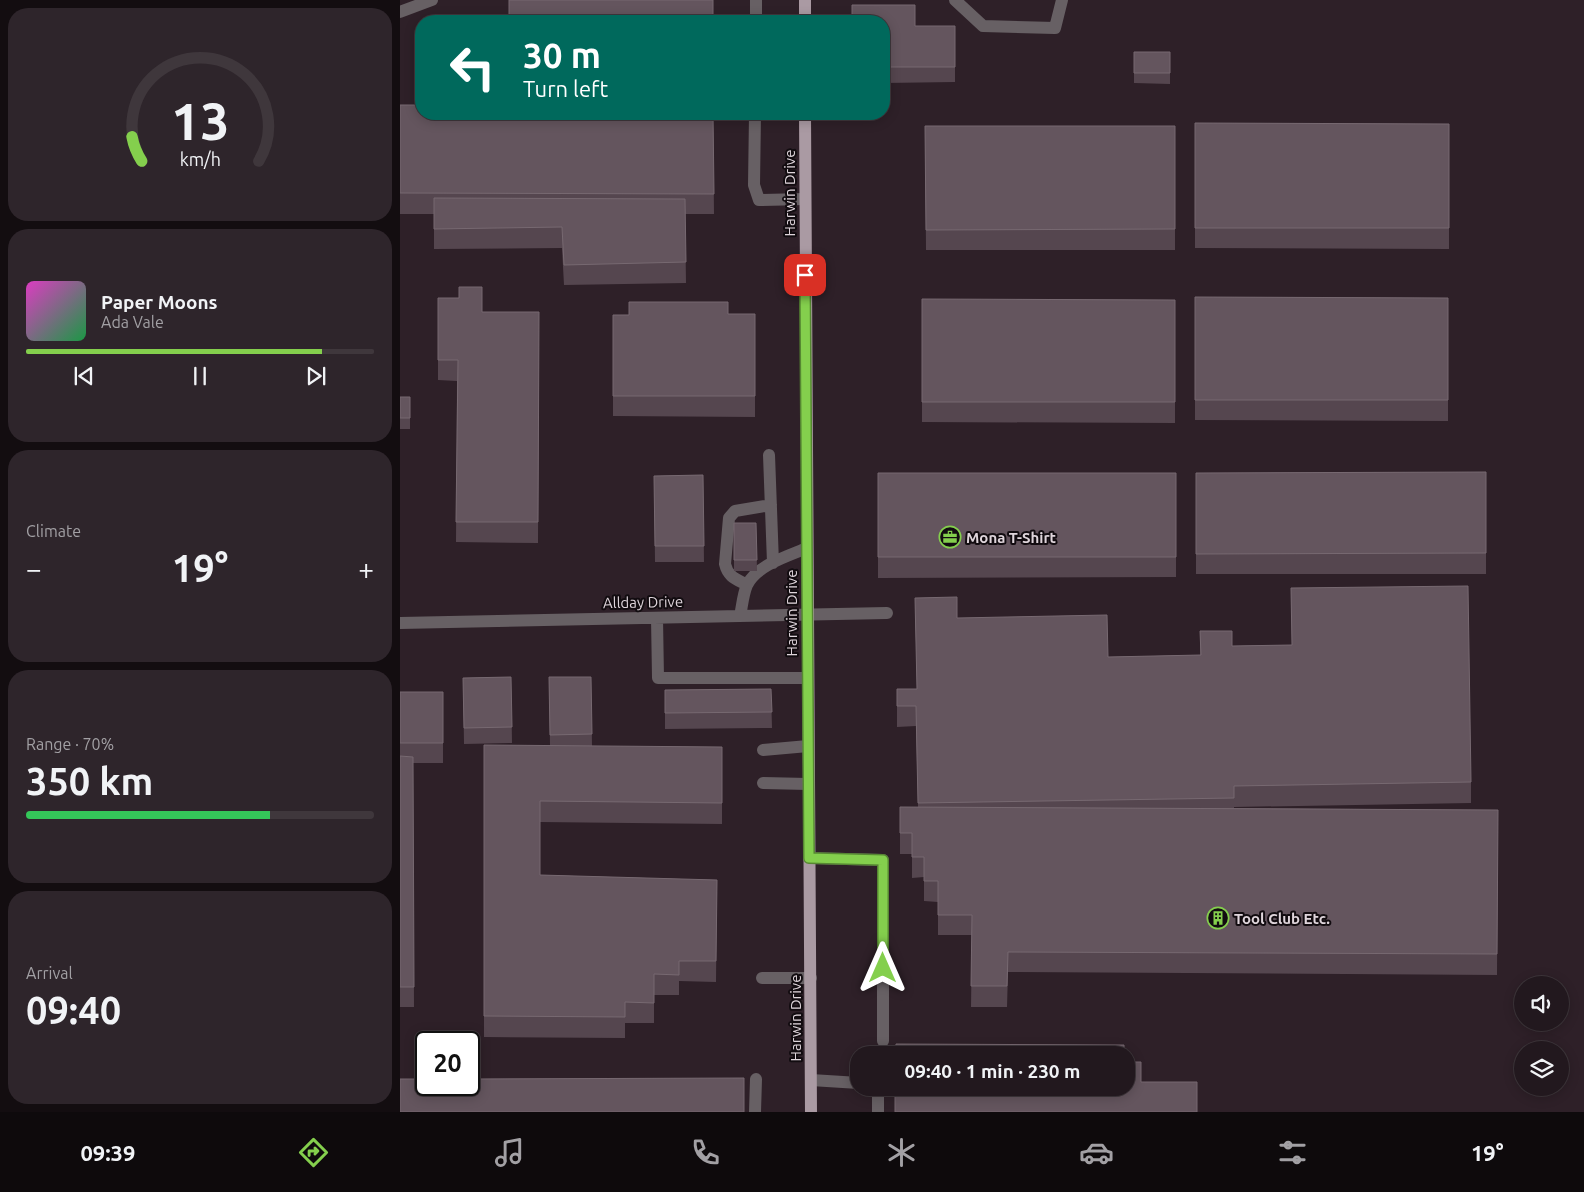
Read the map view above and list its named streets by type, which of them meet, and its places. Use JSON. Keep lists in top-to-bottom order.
{
  "streets": {
    "main road": ["Harwin Drive"],
    "street": ["Allday Drive"]
  },
  "crossings": [
    ["Harwin Drive", "Allday Drive"]
  ],
  "places": {
    "office": ["Mona T-Shirt"],
    "building": ["Tool Club Etc."]
  },
  "page": {
    "turn": ["30 m", "Turn left"],
    "song": ["Paper Moons", "Ada Vale"],
    "tile": [
      "Climate",
      ["Range · 70%", "350 km"],
      ["Arrival", "09:40"]
    ],
    "heat": ["−", "19°", "+"],
    "limit": "20",
    "trip": "09:40 · 1 min · 230 m",
    "tabs": ["09:39", "19°"],
    "gauge": ["13", "km/h"]
  }
}
